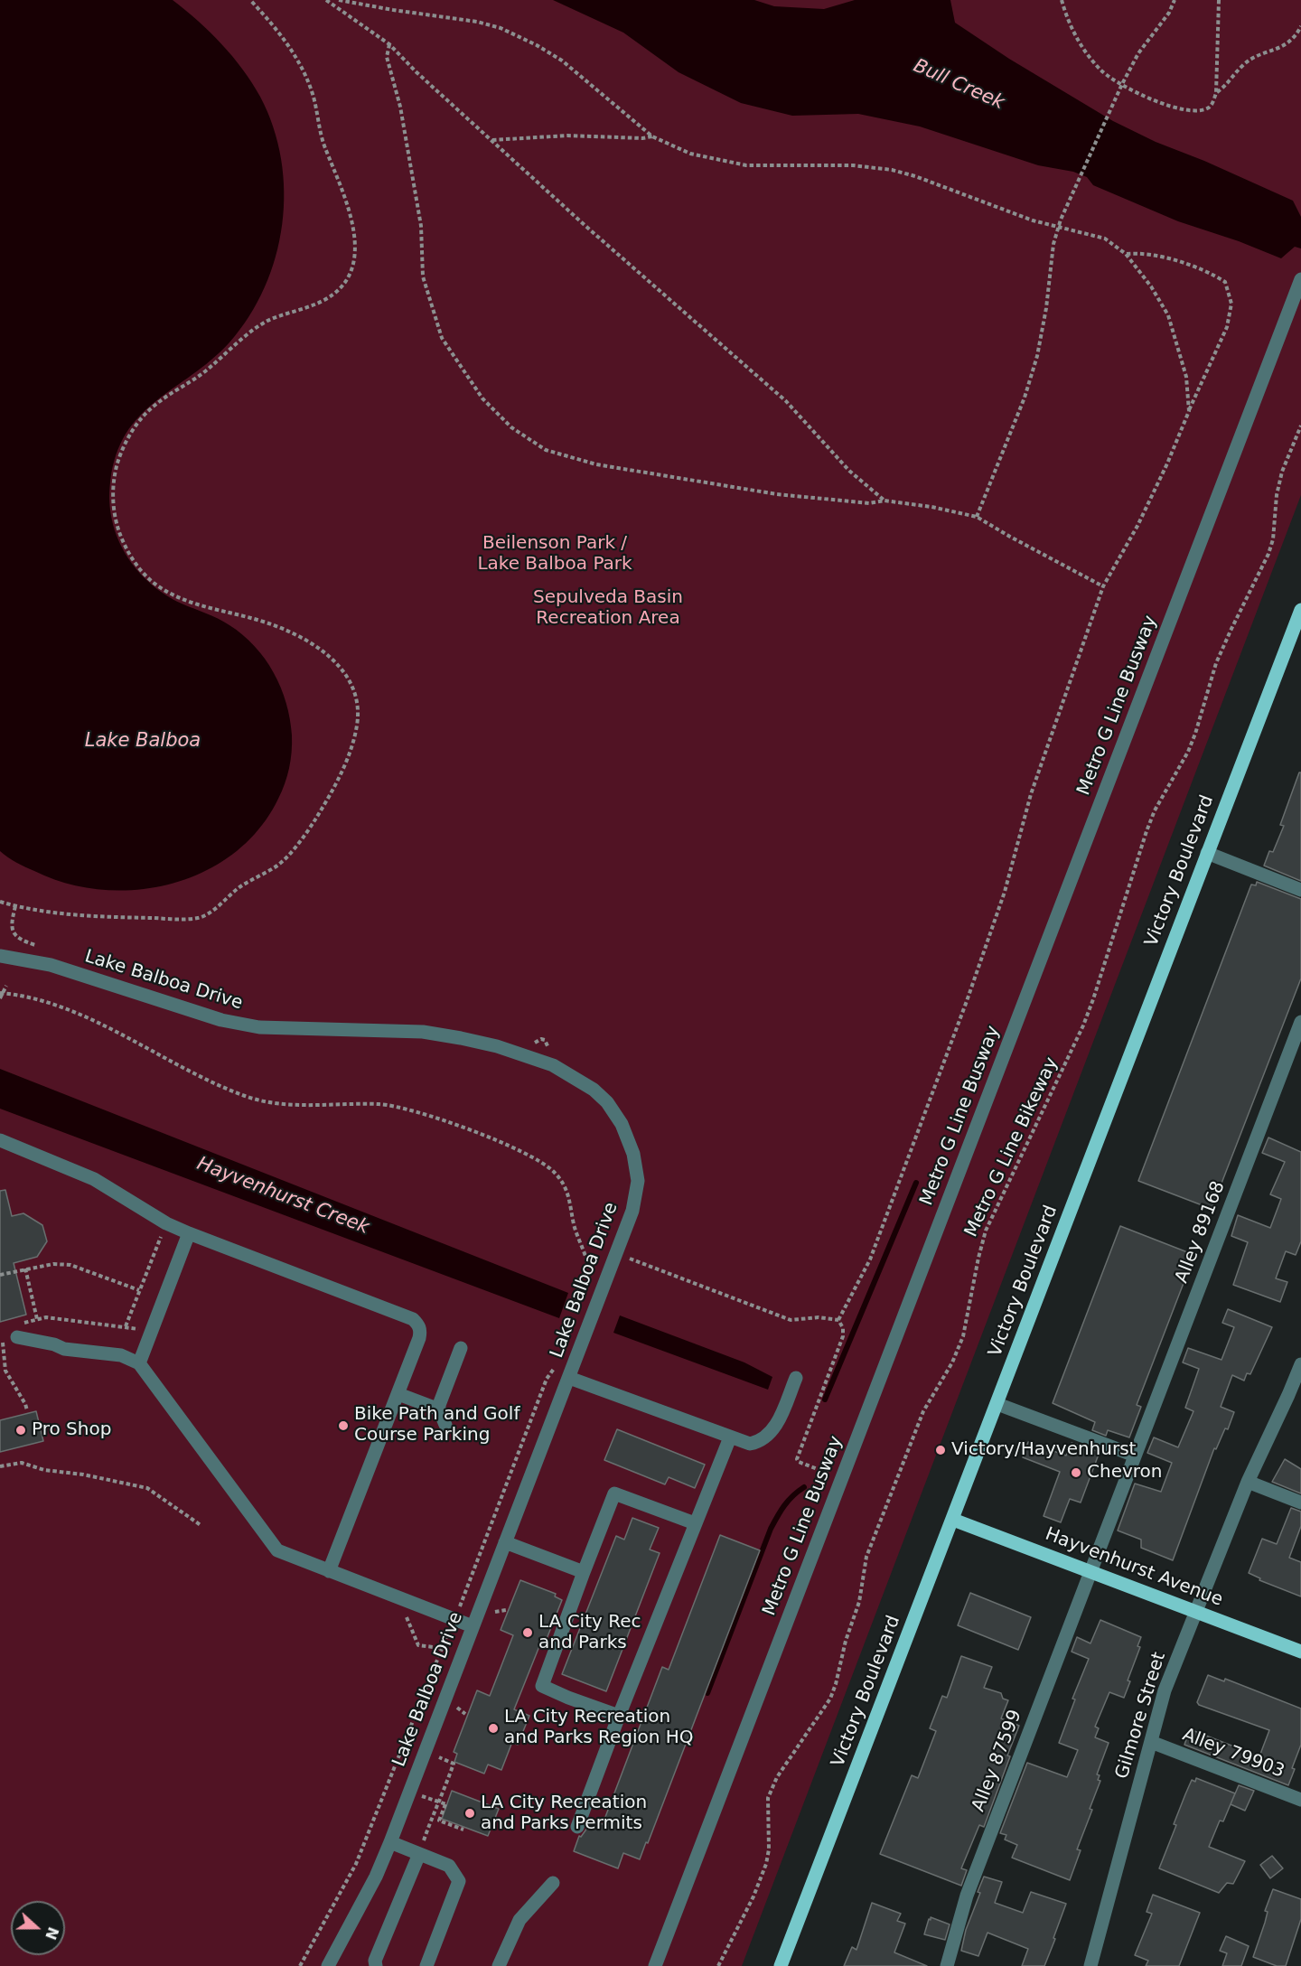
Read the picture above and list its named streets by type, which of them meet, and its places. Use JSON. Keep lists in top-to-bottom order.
{
  "streets": {
    "main road": ["Victory Boulevard", "Hayvenhurst Avenue"],
    "street": [
      "Metro G Line Busway",
      "Lake Balboa Drive",
      "Alley 89168",
      "Gilmore Street",
      "Alley 79903",
      "Alley 87599"
    ],
    "path": ["Metro G Line Bikeway"]
  },
  "crossings": [
    ["Victory Boulevard", "Hayvenhurst Avenue"],
    ["Alley 89168", "Hayvenhurst Avenue"],
    ["Alley 89168", "Alley 87599"],
    ["Hayvenhurst Avenue", "Gilmore Street"],
    ["Hayvenhurst Avenue", "Alley 87599"],
    ["Gilmore Street", "Alley 79903"]
  ],
  "water": ["Bull Creek", "Lake Balboa", "Hayvenhurst Creek"],
  "parks": ["Beilenson Park / Lake Balboa Park", "Sepulveda Basin Recreation Area"],
  "places": [
    "Bike Path and Golf Course Parking",
    "Pro Shop",
    "Victory/Hayvenhurst",
    "Chevron",
    "LA City Rec and Parks",
    "LA City Recreation and Parks Region HQ",
    "LA City Recreation and Parks Permits"
  ],
  "north": "right"
}
